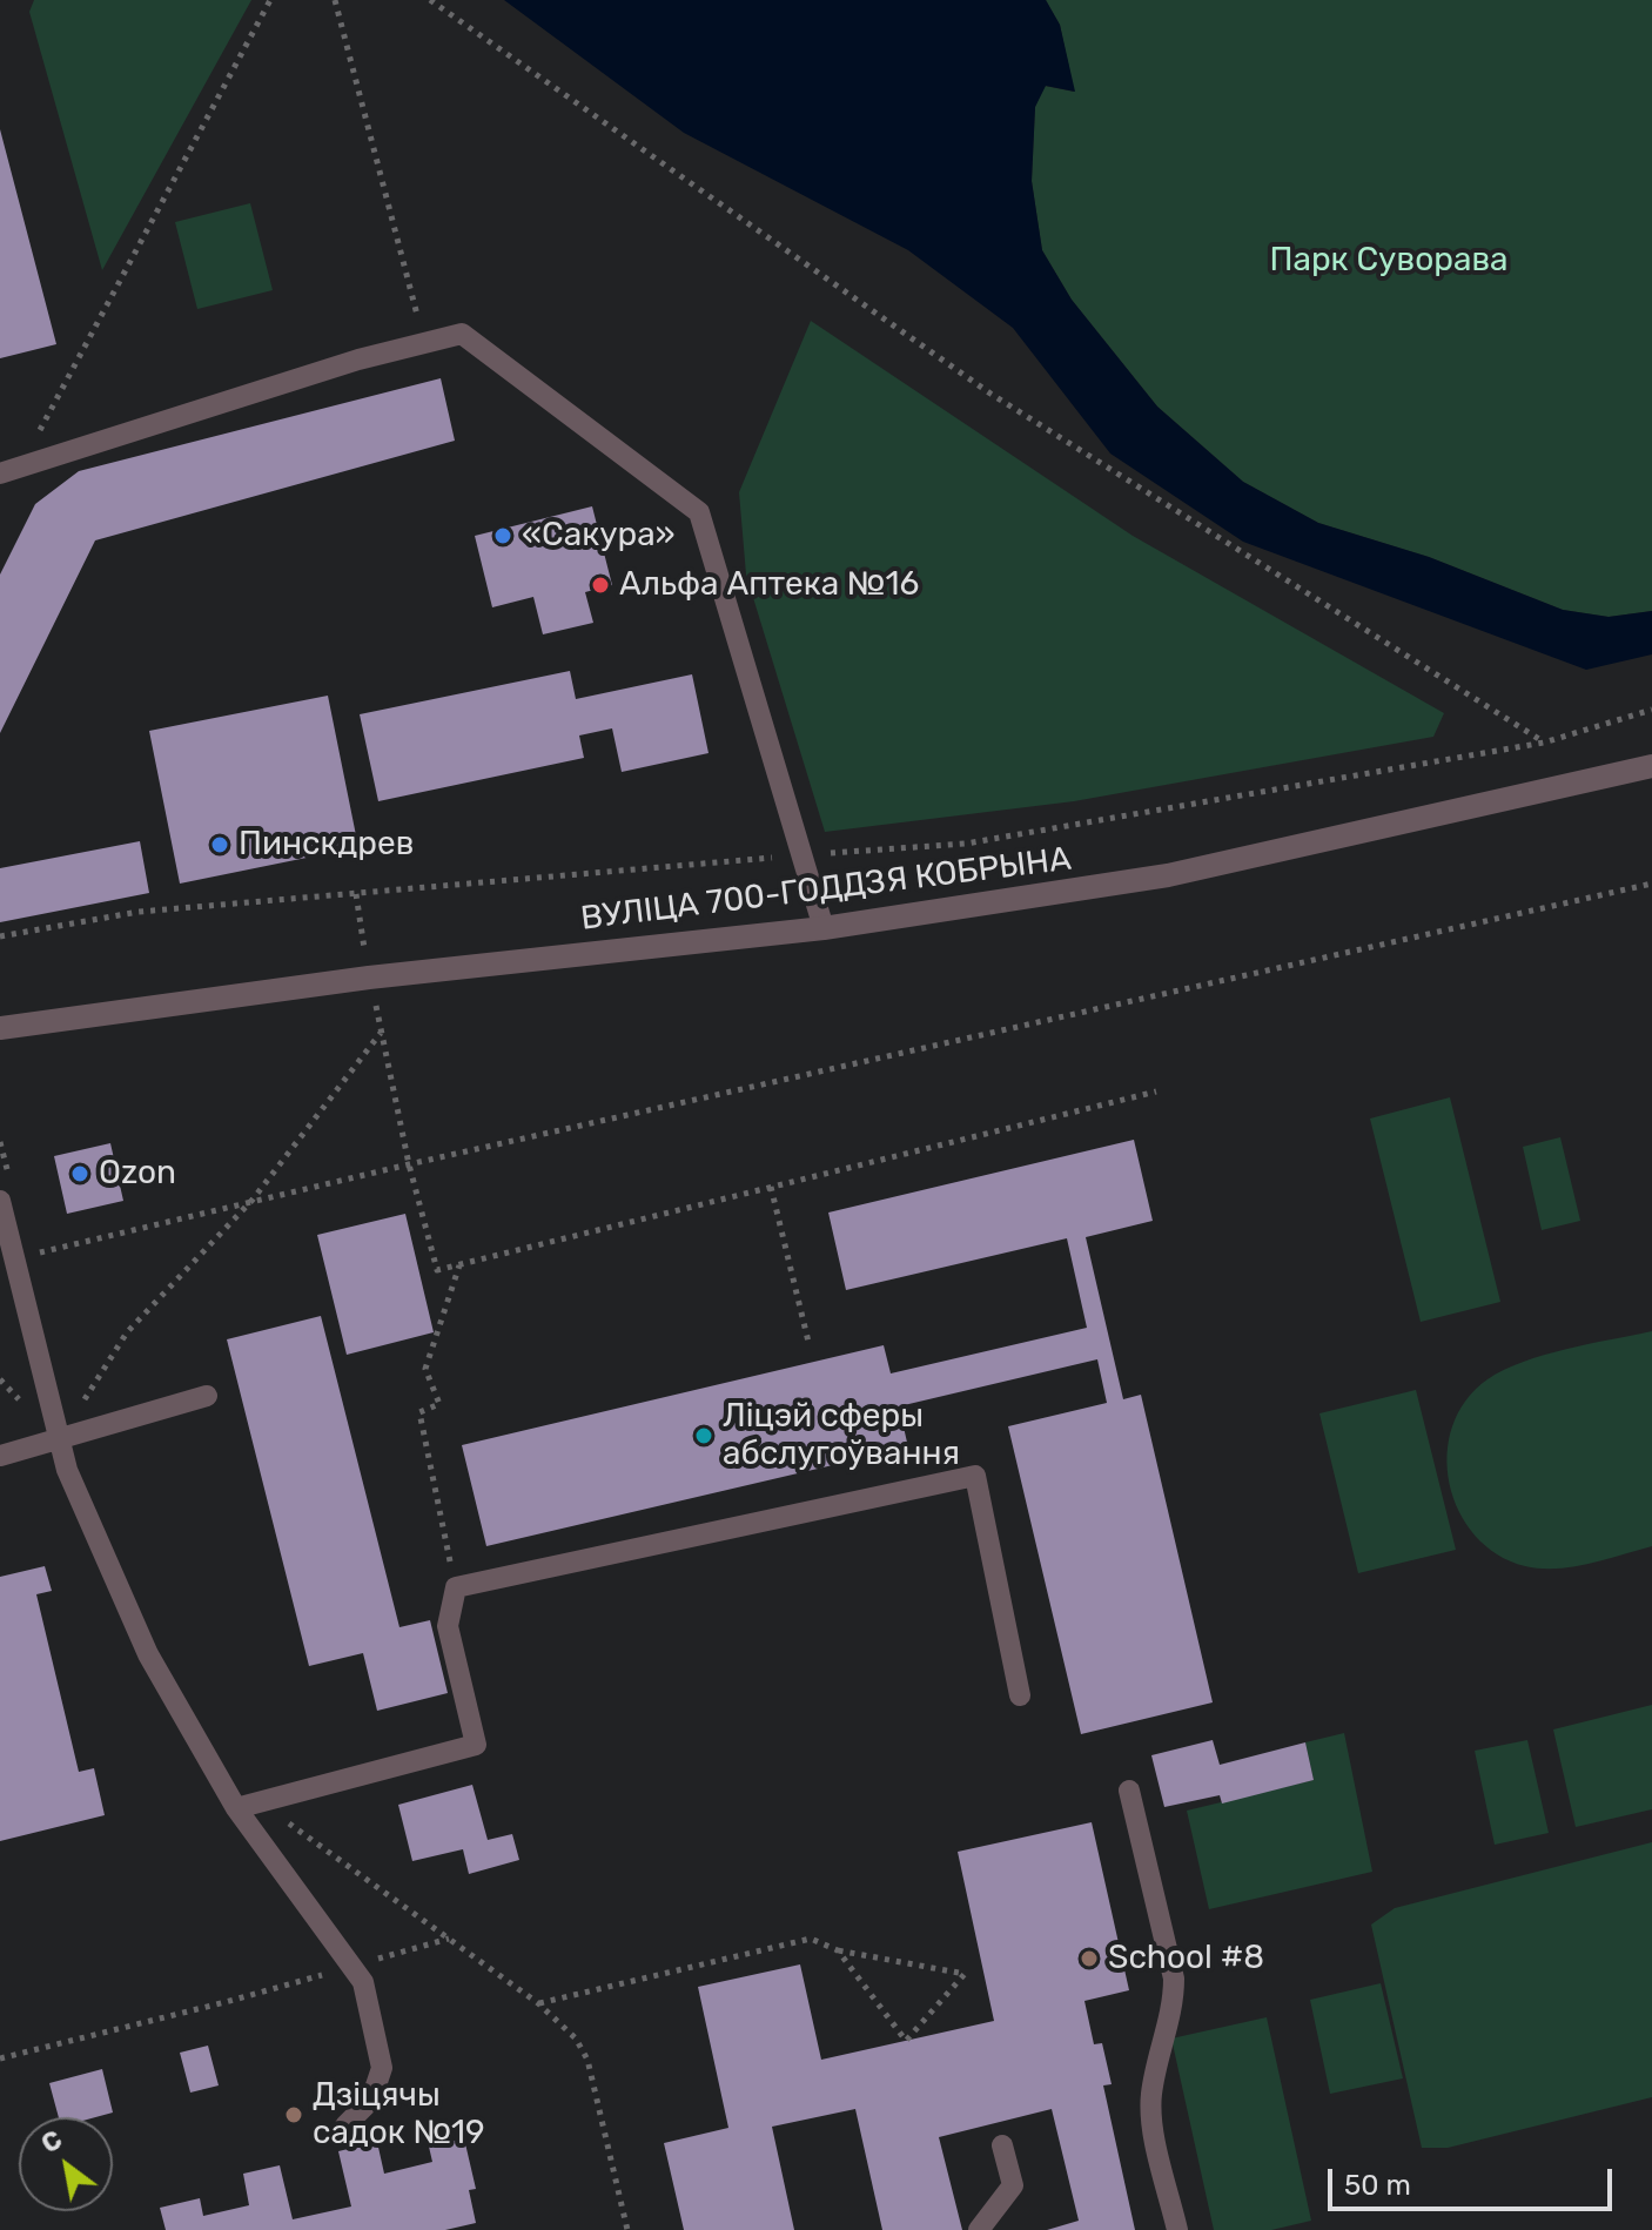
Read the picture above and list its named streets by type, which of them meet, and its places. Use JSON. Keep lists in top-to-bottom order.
{
  "streets": {
    "street": ["ВУЛІЦА 700-ГОДДЗЯ КОБРЫНА"]
  },
  "parks": ["Парк Суворава"],
  "places": [
    "«Сакура»",
    "Альфа Аптека №16",
    "Пинскдрев",
    "Ozon",
    "Ліцэй сферы абслугоўвання",
    "School #8",
    "Дзіцячы садок №19"
  ],
  "scale_bar": "50 m",
  "north": "top left"
}
